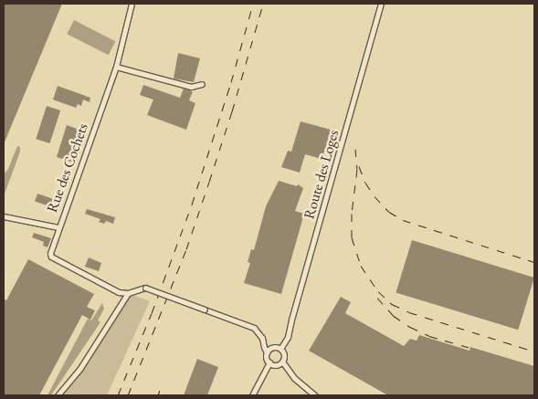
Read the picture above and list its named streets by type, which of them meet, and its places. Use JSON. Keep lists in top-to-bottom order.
{
  "streets": {
    "street": ["Rue des Cochets", "Route des Loges"]
  }
}
